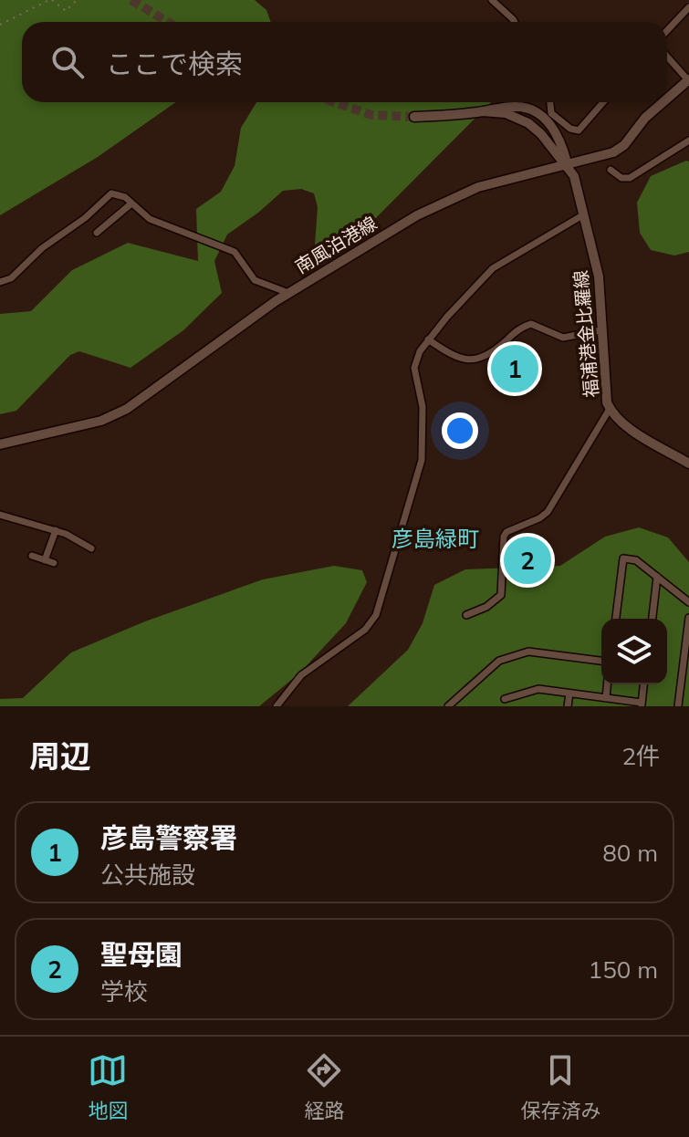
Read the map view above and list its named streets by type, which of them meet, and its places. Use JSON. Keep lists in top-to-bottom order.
{
  "streets": {
    "main road": ["南風泊港線", "福浦港金比羅線"]
  },
  "crossings": [
    ["南風泊港線", "福浦港金比羅線"]
  ],
  "districts": ["彦島緑町"],
  "page": {
    "search": "ここで検索",
    "pins": ["1", "2"],
    "heading": ["周辺", "2件"],
    "list": [
      {
        "mark": "1",
        "name": "彦島警察署",
        "note": "公共施設",
        "value": "80 m"
      },
      {
        "mark": "2",
        "name": "聖母園",
        "note": "学校",
        "value": "150 m"
      }
    ],
    "nav": ["地図", "経路", "保存済み"]
  }
}
